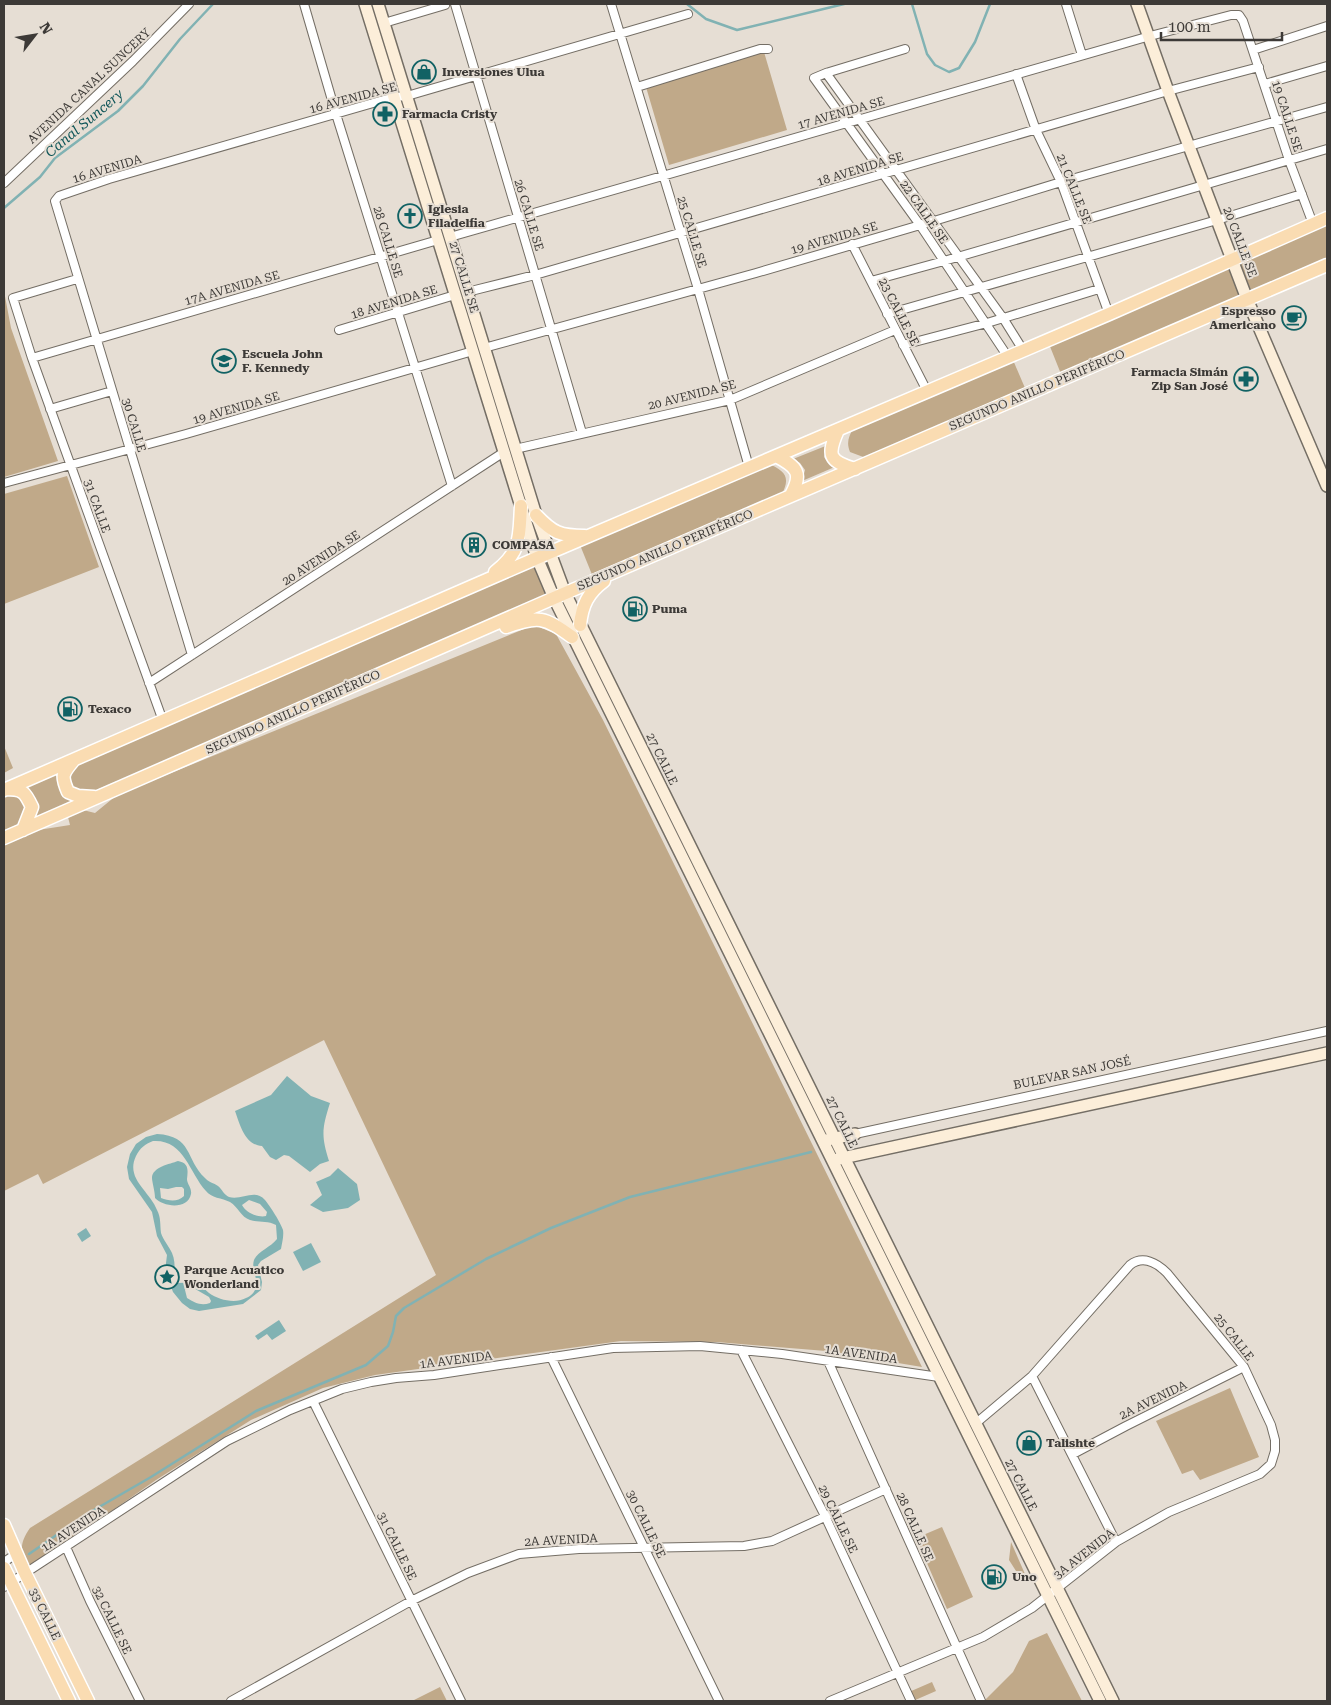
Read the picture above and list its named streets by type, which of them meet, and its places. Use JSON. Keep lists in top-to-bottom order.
{
  "streets": {
    "main road": [
      "20 CALLE SE",
      "27 CALLE SE",
      "SEGUNDO ANILLO PERIFÉRICO",
      "27 CALLE",
      "BULEVAR SAN JOSÉ",
      "33 CALLE"
    ],
    "street": [
      "AVENIDA CANAL SUNCERY",
      "16 AVENIDA SE",
      "17 AVENIDA SE",
      "19 CALLE SE",
      "16 AVENIDA",
      "18 AVENIDA SE",
      "21 CALLE SE",
      "22 CALLE SE",
      "26 CALLE SE",
      "25 CALLE SE",
      "19 AVENIDA SE",
      "28 CALLE SE",
      "17A AVENIDA SE",
      "23 CALLE SE",
      "20 AVENIDA SE",
      "30 CALLE",
      "31 CALLE",
      "25 CALLE",
      "1A AVENIDA",
      "2A AVENIDA",
      "29 CALLE SE",
      "30 CALLE SE",
      "31 CALLE SE",
      "3A AVENIDA",
      "32 CALLE SE"
    ]
  },
  "crossings": [
    ["16 AVENIDA SE", "16 AVENIDA"],
    ["16 AVENIDA SE", "26 CALLE SE"],
    ["16 AVENIDA SE", "25 CALLE SE"],
    ["16 AVENIDA SE", "28 CALLE SE"],
    ["16 AVENIDA SE", "27 CALLE SE"],
    ["17 AVENIDA SE", "19 CALLE SE"],
    ["17 AVENIDA SE", "21 CALLE SE"],
    ["17 AVENIDA SE", "22 CALLE SE"],
    ["17 AVENIDA SE", "26 CALLE SE"],
    ["17 AVENIDA SE", "25 CALLE SE"],
    ["17 AVENIDA SE", "20 CALLE SE"],
    ["17 AVENIDA SE", "27 CALLE SE"],
    ["19 CALLE SE", "18 AVENIDA SE"],
    ["19 CALLE SE", "19 AVENIDA SE"],
    ["16 AVENIDA", "30 CALLE"],
    ["18 AVENIDA SE", "21 CALLE SE"],
    ["18 AVENIDA SE", "22 CALLE SE"],
    ["18 AVENIDA SE", "26 CALLE SE"],
    ["18 AVENIDA SE", "25 CALLE SE"],
    ["18 AVENIDA SE", "28 CALLE SE"],
    ["18 AVENIDA SE", "20 CALLE SE"],
    ["18 AVENIDA SE", "27 CALLE SE"],
    ["21 CALLE SE", "19 AVENIDA SE"],
    ["22 CALLE SE", "19 AVENIDA SE"],
    ["26 CALLE SE", "19 AVENIDA SE"],
    ["26 CALLE SE", "20 AVENIDA SE"],
    ["25 CALLE SE", "19 AVENIDA SE"],
    ["25 CALLE SE", "20 AVENIDA SE"],
    ["19 AVENIDA SE", "28 CALLE SE"],
    ["19 AVENIDA SE", "20 CALLE SE"],
    ["19 AVENIDA SE", "27 CALLE SE"],
    ["19 AVENIDA SE", "23 CALLE SE"],
    ["19 AVENIDA SE", "30 CALLE"],
    ["19 AVENIDA SE", "31 CALLE"],
    ["28 CALLE SE", "17A AVENIDA SE"],
    ["28 CALLE SE", "20 AVENIDA SE"],
    ["28 CALLE SE", "1A AVENIDA"],
    ["28 CALLE SE", "2A AVENIDA"],
    ["28 CALLE SE", "3A AVENIDA"],
    ["20 CALLE SE", "SEGUNDO ANILLO PERIFÉRICO"],
    ["27 CALLE SE", "17A AVENIDA SE"],
    ["27 CALLE SE", "20 AVENIDA SE"],
    ["27 CALLE SE", "27 CALLE"],
    ["17A AVENIDA SE", "30 CALLE"],
    ["17A AVENIDA SE", "31 CALLE"],
    ["23 CALLE SE", "20 AVENIDA SE"],
    ["SEGUNDO ANILLO PERIFÉRICO", "27 CALLE"],
    ["20 AVENIDA SE", "30 CALLE"],
    ["20 AVENIDA SE", "31 CALLE"],
    ["30 CALLE", "31 CALLE"],
    ["27 CALLE", "BULEVAR SAN JOSÉ"],
    ["27 CALLE", "1A AVENIDA"],
    ["27 CALLE", "3A AVENIDA"],
    ["25 CALLE", "2A AVENIDA"],
    ["25 CALLE", "3A AVENIDA"],
    ["1A AVENIDA", "29 CALLE SE"],
    ["1A AVENIDA", "30 CALLE SE"],
    ["1A AVENIDA", "31 CALLE SE"],
    ["1A AVENIDA", "33 CALLE"],
    ["1A AVENIDA", "32 CALLE SE"],
    ["2A AVENIDA", "29 CALLE SE"],
    ["2A AVENIDA", "30 CALLE SE"],
    ["2A AVENIDA", "31 CALLE SE"],
    ["29 CALLE SE", "3A AVENIDA"]
  ],
  "water": ["Canal Suncery"],
  "places": {
    "shop": ["Inversiones Ulua", "Talishte"],
    "pharmacy": ["Farmacia Cristy", "Farmacia Simán Zip San José"],
    "church": ["Iglesia Filadelfia"],
    "cafe": ["Espresso Americano"],
    "school or university": ["Escuela John F. Kennedy"],
    "building": ["COMPASA"],
    "fuel station": ["Puma", "Texaco", "Uno"],
    "place": ["Parque Acuatico Wonderland"]
  },
  "scale_bar": "100 m",
  "north": "top right"
}
